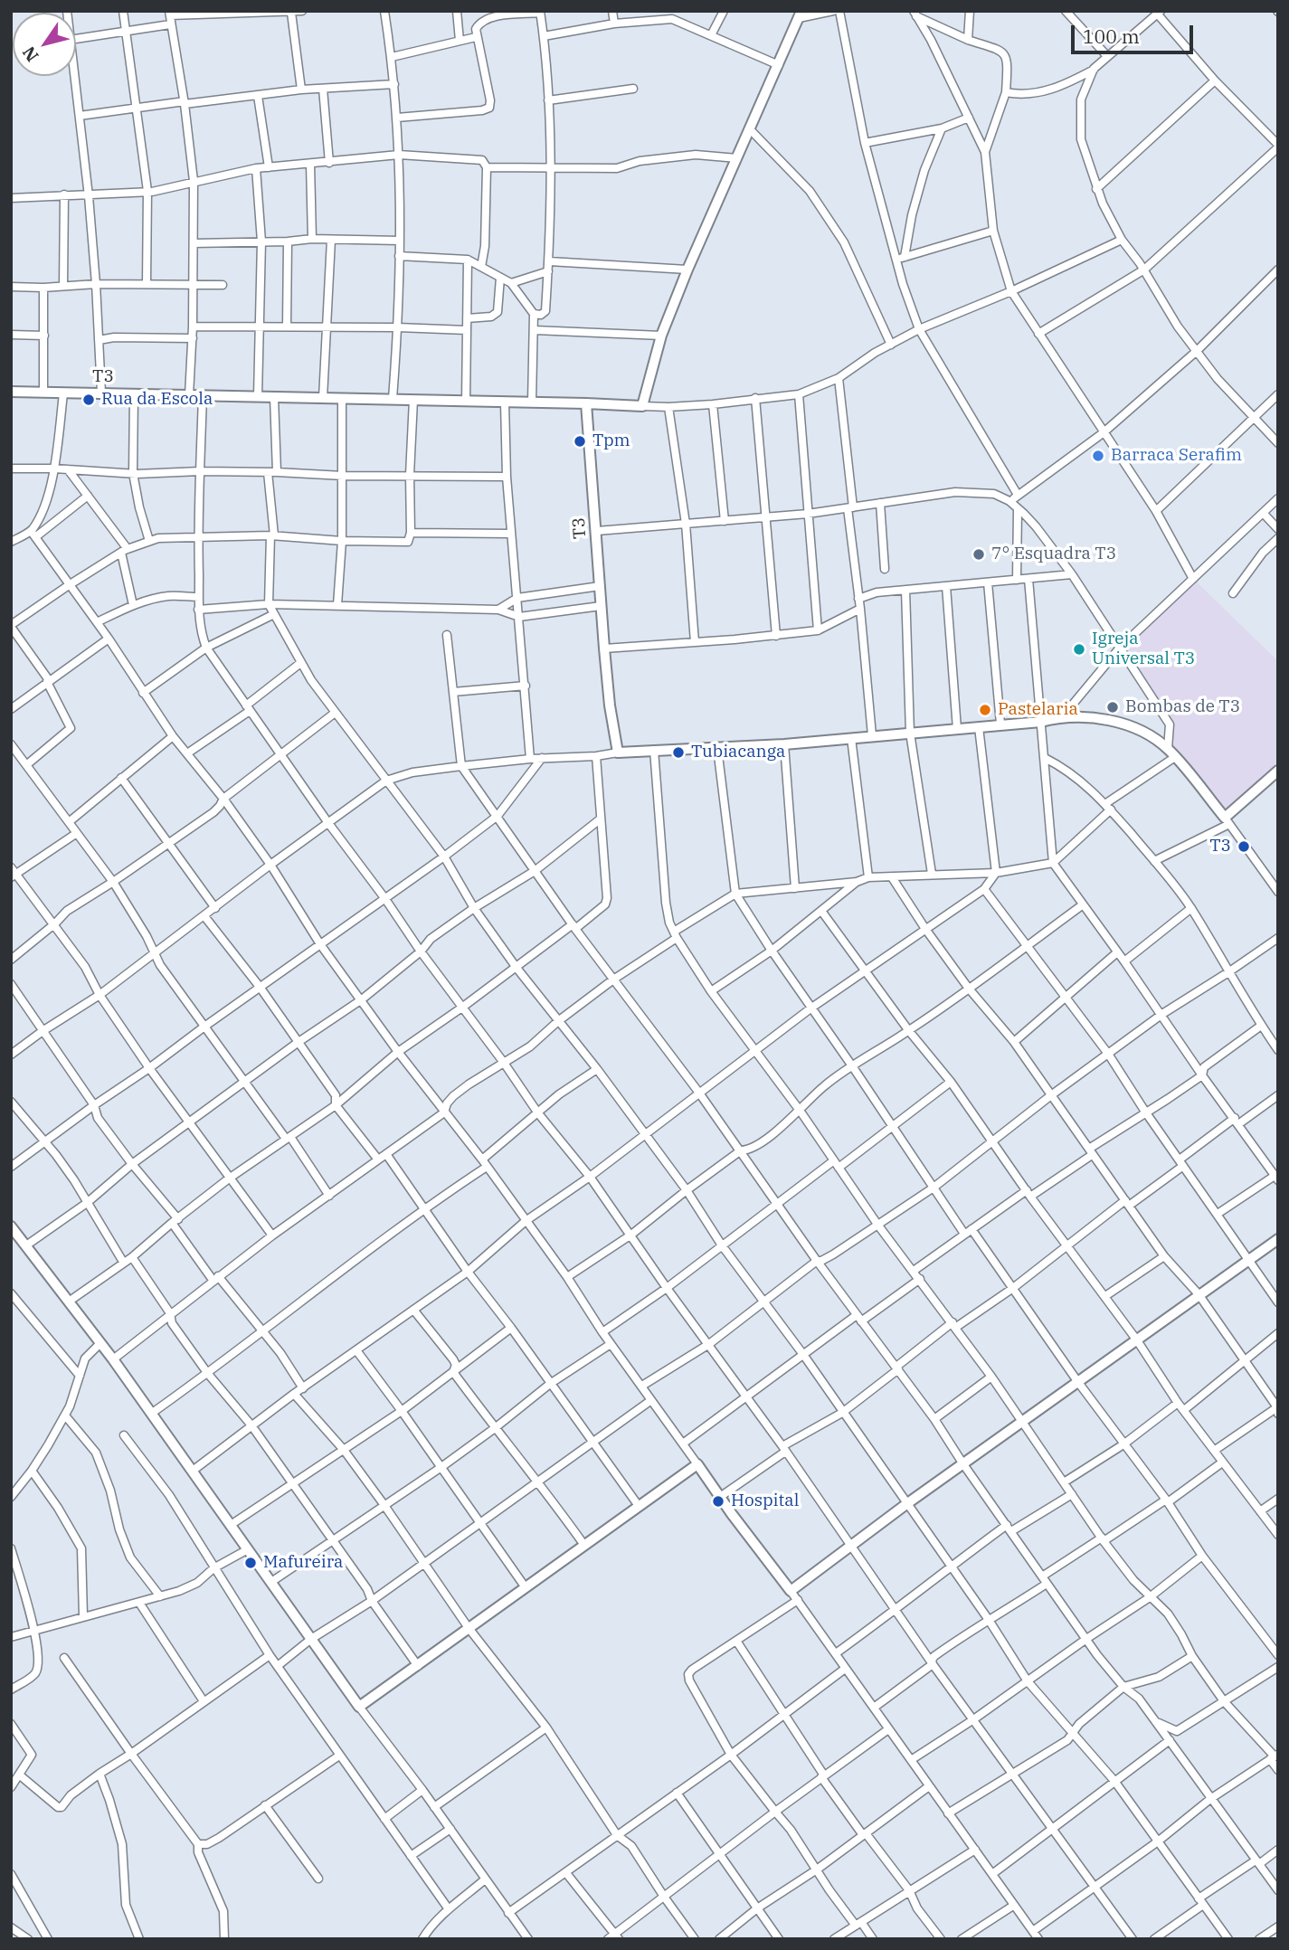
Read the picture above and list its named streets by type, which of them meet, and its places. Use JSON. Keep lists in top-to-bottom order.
{
  "streets": {
    "street": ["T3"]
  },
  "places": [
    "Rua da Escola",
    "Tpm",
    "Barraca Serafim",
    "7° Esquadra T3",
    "Igreja Universal T3",
    "Bombas de T3",
    "Pastelaria",
    "Tubiacanga",
    "T3",
    "Hospital",
    "Mafureira"
  ],
  "scale_bar": "100 m",
  "north": "bottom left"
}
